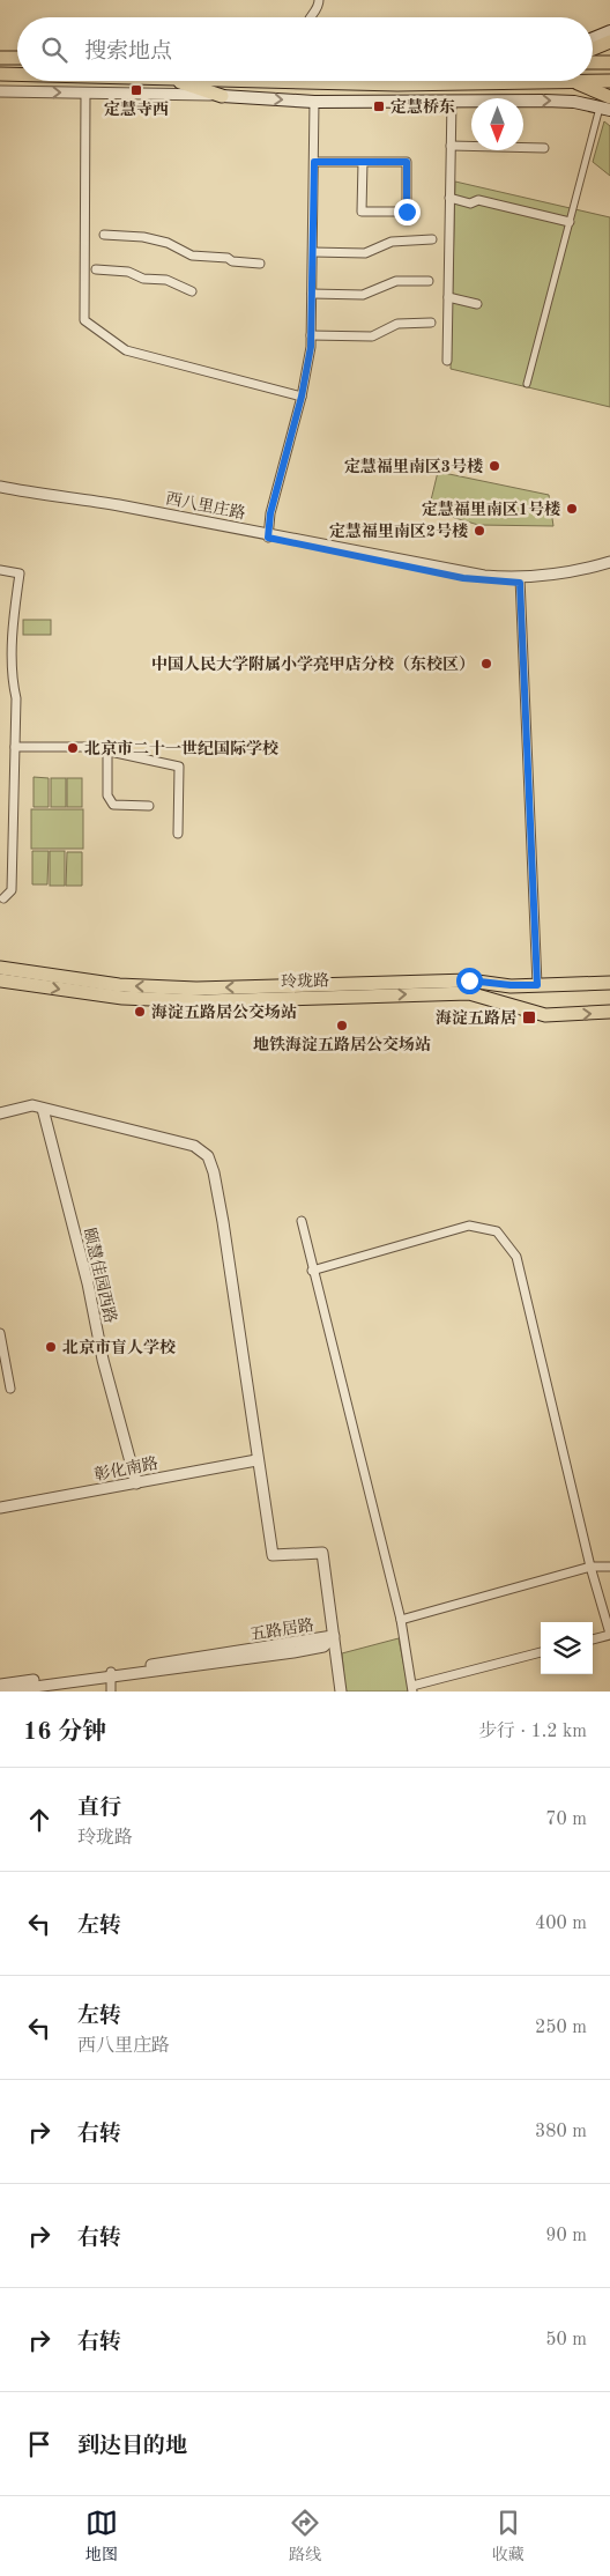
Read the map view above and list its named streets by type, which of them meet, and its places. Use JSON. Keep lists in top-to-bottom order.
{
  "streets": {
    "main road": ["玲珑路"],
    "street": [
      "西八里庄路",
      "颐慧佳园西路",
      "彰化南路",
      "五路居路"
    ]
  },
  "places": {
    "transit": ["定慧寺西", "定慧桥东", "海淀五路居"],
    "other": [
      "定慧福里南区3号楼",
      "定慧福里南区1号楼",
      "定慧福里南区2号楼",
      "中国人民大学附属小学亮甲店分校（东校区）",
      "北京市二十一世纪国际学校",
      "海淀五路居公交场站",
      "地铁海淀五路居公交场站",
      "北京市盲人学校"
    ]
  },
  "north": "bottom",
  "page": {
    "search": "搜索地点",
    "heading": ["16 分钟", "步行 · 1.2 km"],
    "list": [
      ["直行", "玲珑路", "70 m"],
      ["左转", "400 m"],
      ["左转", "西八里庄路", "250 m"],
      ["右转", "380 m"],
      ["右转", "90 m"],
      ["右转", "50 m"],
      "到达目的地"
    ],
    "nav": ["地图", "路线", "收藏"]
  }
}
